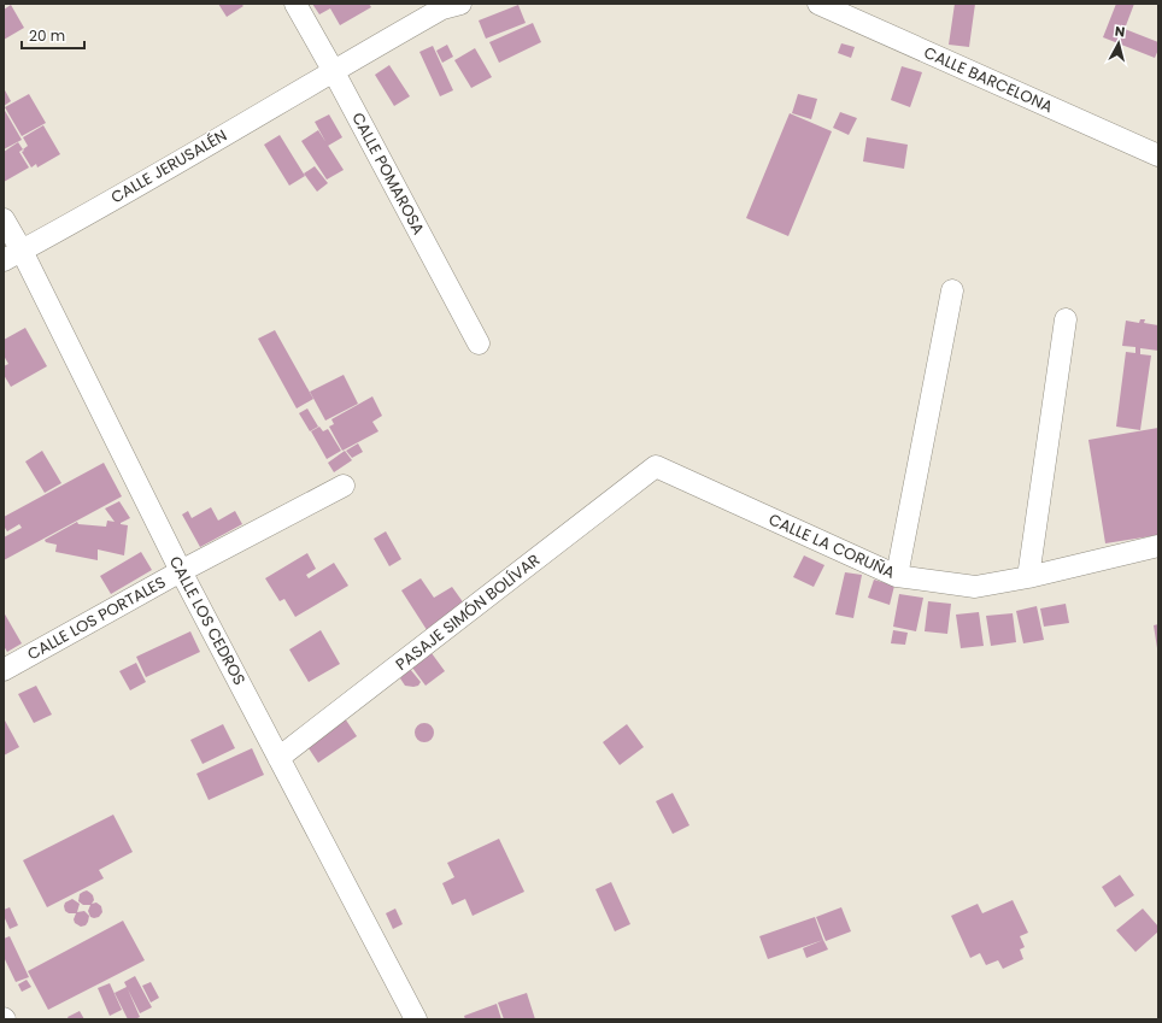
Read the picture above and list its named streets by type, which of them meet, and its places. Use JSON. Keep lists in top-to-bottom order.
{
  "streets": {
    "street": [
      "CALLE BARCELONA",
      "CALLE JERUSALÉN",
      "CALLE POMAROSA",
      "CALLE LA CORUÑA",
      "PASAJE SIMÓN BOLÍVAR",
      "CALLE LOS PORTALES",
      "CALLE LOS CEDROS"
    ]
  },
  "crossings": [
    ["CALLE JERUSALÉN", "CALLE POMAROSA"],
    ["CALLE JERUSALÉN", "CALLE LOS CEDROS"],
    ["CALLE LA CORUÑA", "PASAJE SIMÓN BOLÍVAR"],
    ["PASAJE SIMÓN BOLÍVAR", "CALLE LOS CEDROS"],
    ["CALLE LOS PORTALES", "CALLE LOS CEDROS"]
  ],
  "scale_bar": "20 m",
  "north": "top"
}
